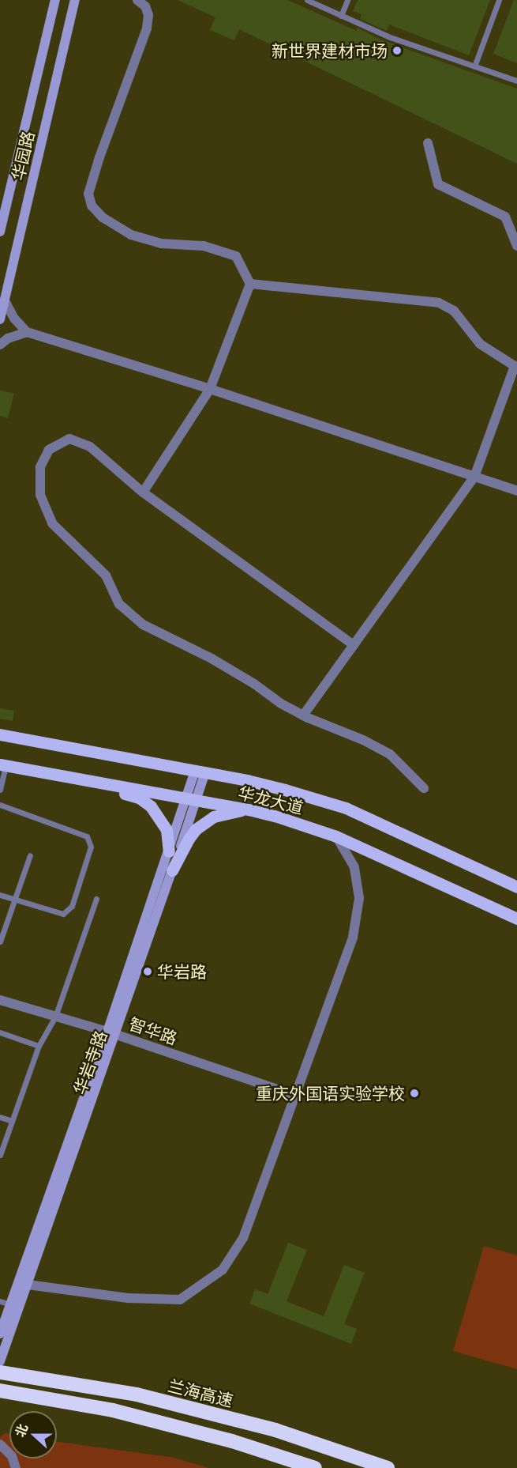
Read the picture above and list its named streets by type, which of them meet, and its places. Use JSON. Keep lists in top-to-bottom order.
{
  "streets": {
    "highway": ["兰海高速"],
    "main road": ["华龙大道"],
    "street": ["华园路", "智华路", "华岩寺路"]
  },
  "crossings": [
    ["华龙大道", "华岩寺路"],
    ["智华路", "华岩寺路"],
    ["华岩寺路", "兰海高速"]
  ],
  "places": ["新世界建材市场", "华岩路", "重庆外国语实验学校"],
  "north": "left"
}
